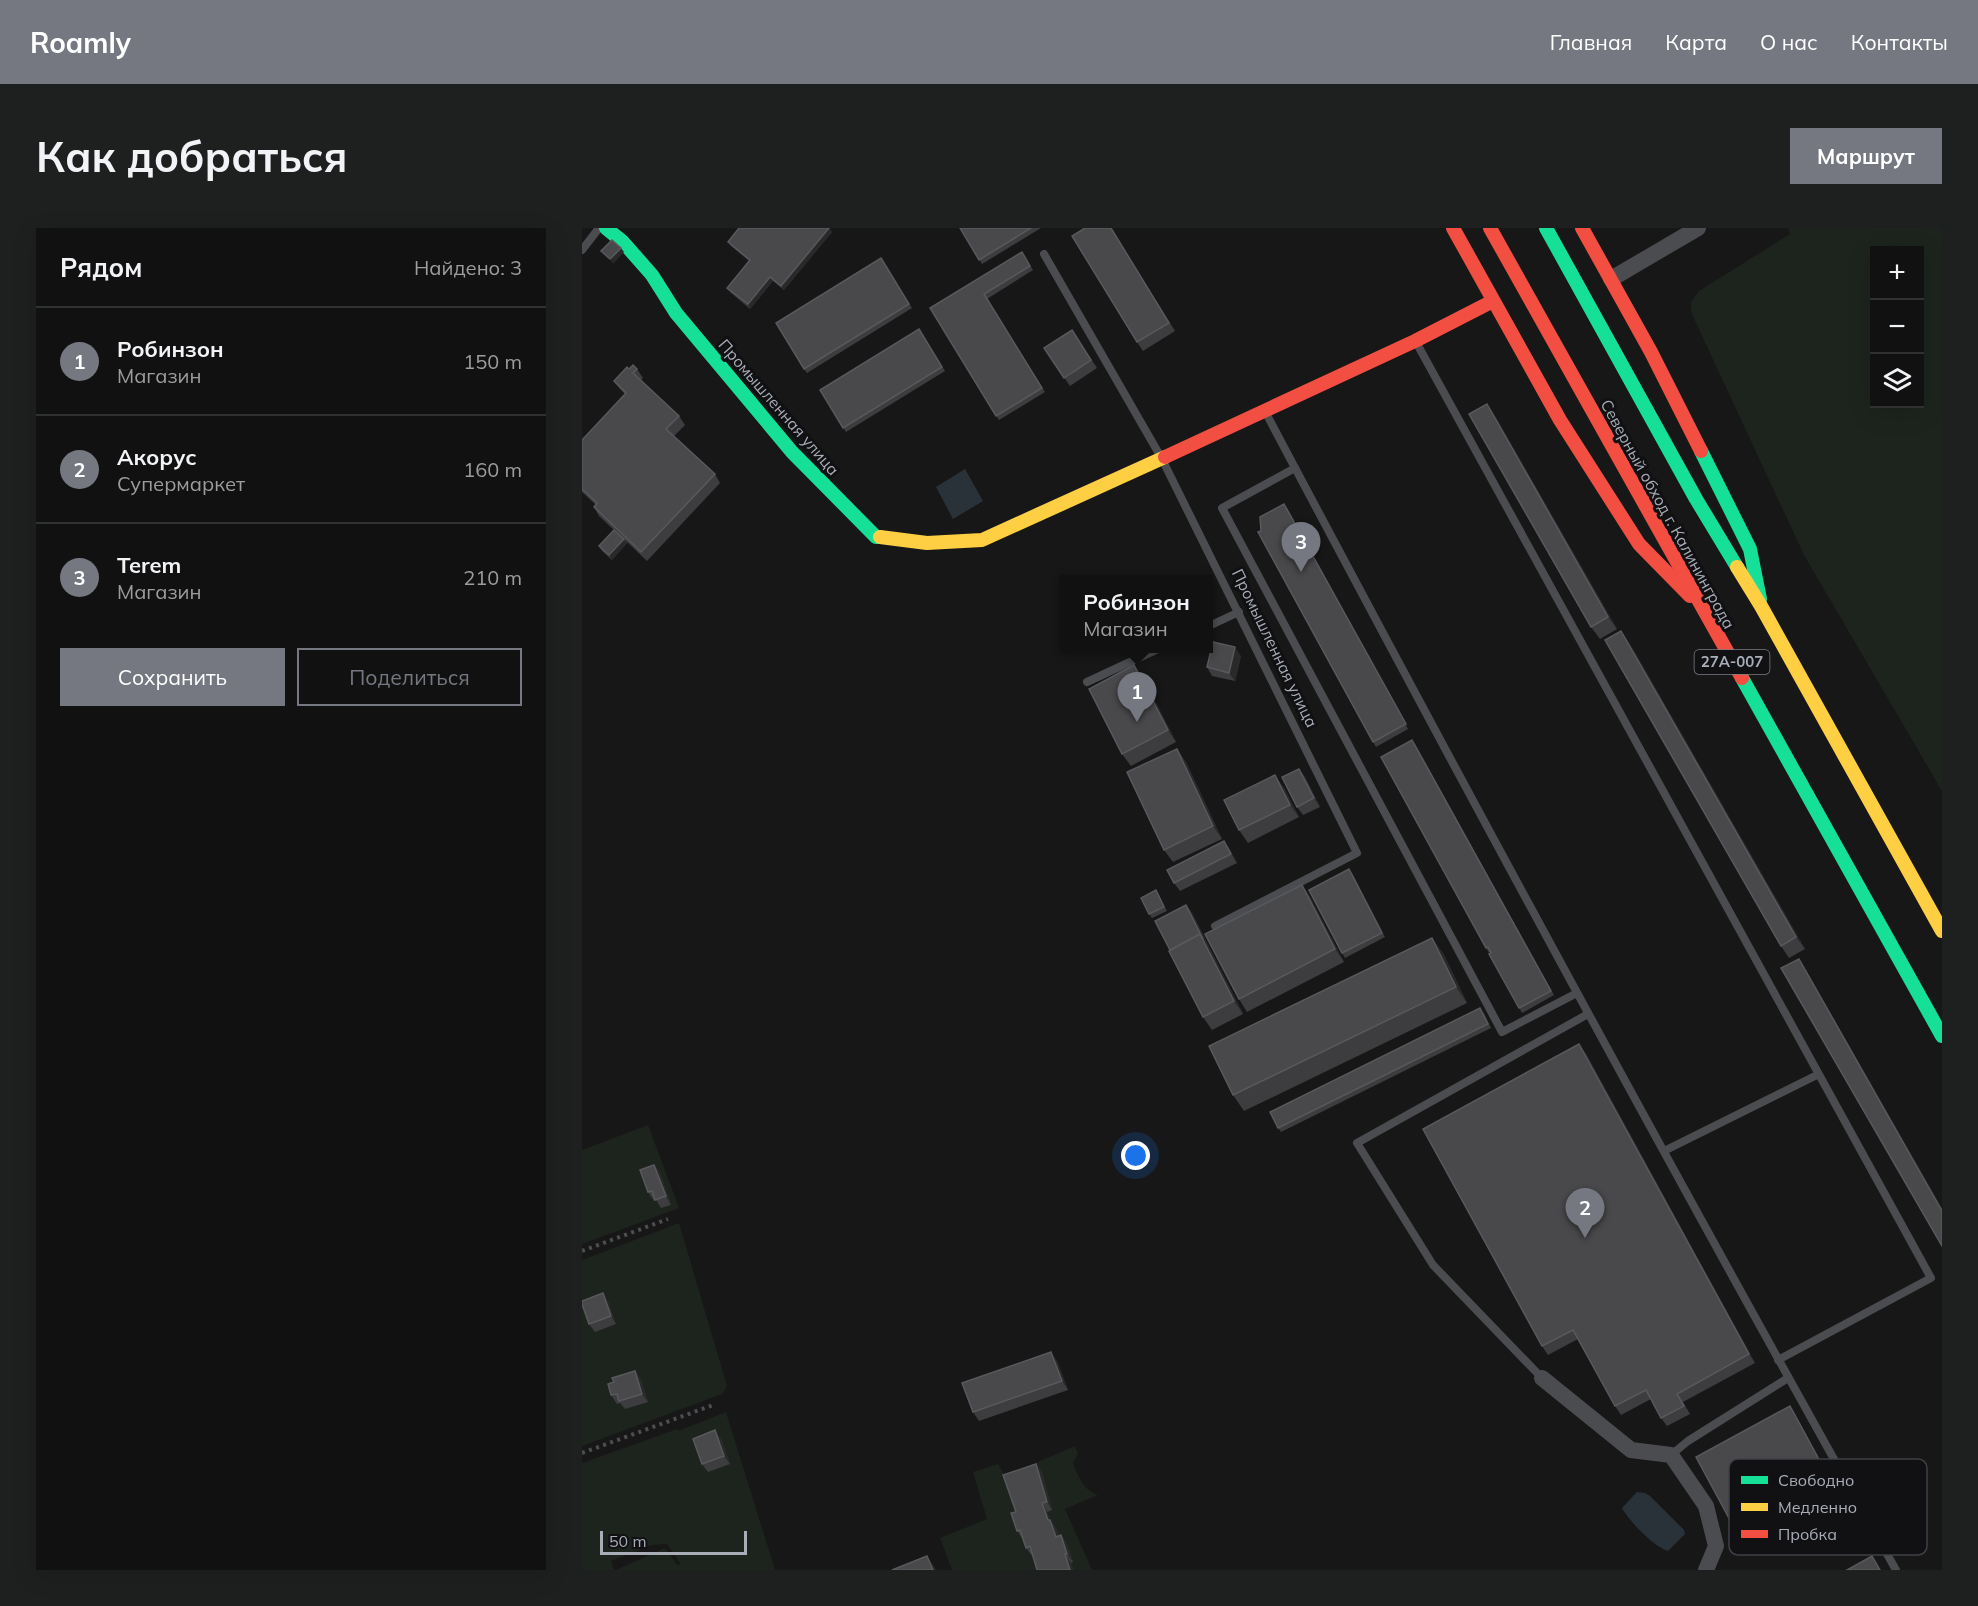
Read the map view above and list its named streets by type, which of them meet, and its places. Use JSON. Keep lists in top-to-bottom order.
{
  "streets": {
    "main road": ["Промышленная улица", "Северный обход г. Калининграда", "27А-007"]
  },
  "legend": ["Свободно", "Медленно", "Пробка"],
  "scale_bar": "50 m",
  "page": {
    "header": "Roamly",
    "nav": [
      "Главная",
      "Карта",
      "О нас",
      "Контакты"
    ],
    "buttons": [
      "Маршрут",
      ["Сохранить", "Поделиться"]
    ],
    "title": "Как добраться",
    "heading": ["Рядом", "Найдено: 3"],
    "map_buttons": ["+", "−"],
    "list": [
      {
        "mark": "1",
        "name": "Робинзон",
        "note": "Магазин",
        "value": "150 m"
      },
      {
        "mark": "2",
        "name": "Акорус",
        "note": "Супермаркет",
        "value": "160 m"
      },
      {
        "mark": "3",
        "name": "Terem",
        "note": "Магазин",
        "value": "210 m"
      }
    ],
    "pins": ["3", "1", "2"],
    "popup": ["Робинзон", "Магазин"],
    "scale": "50 m"
  }
}
